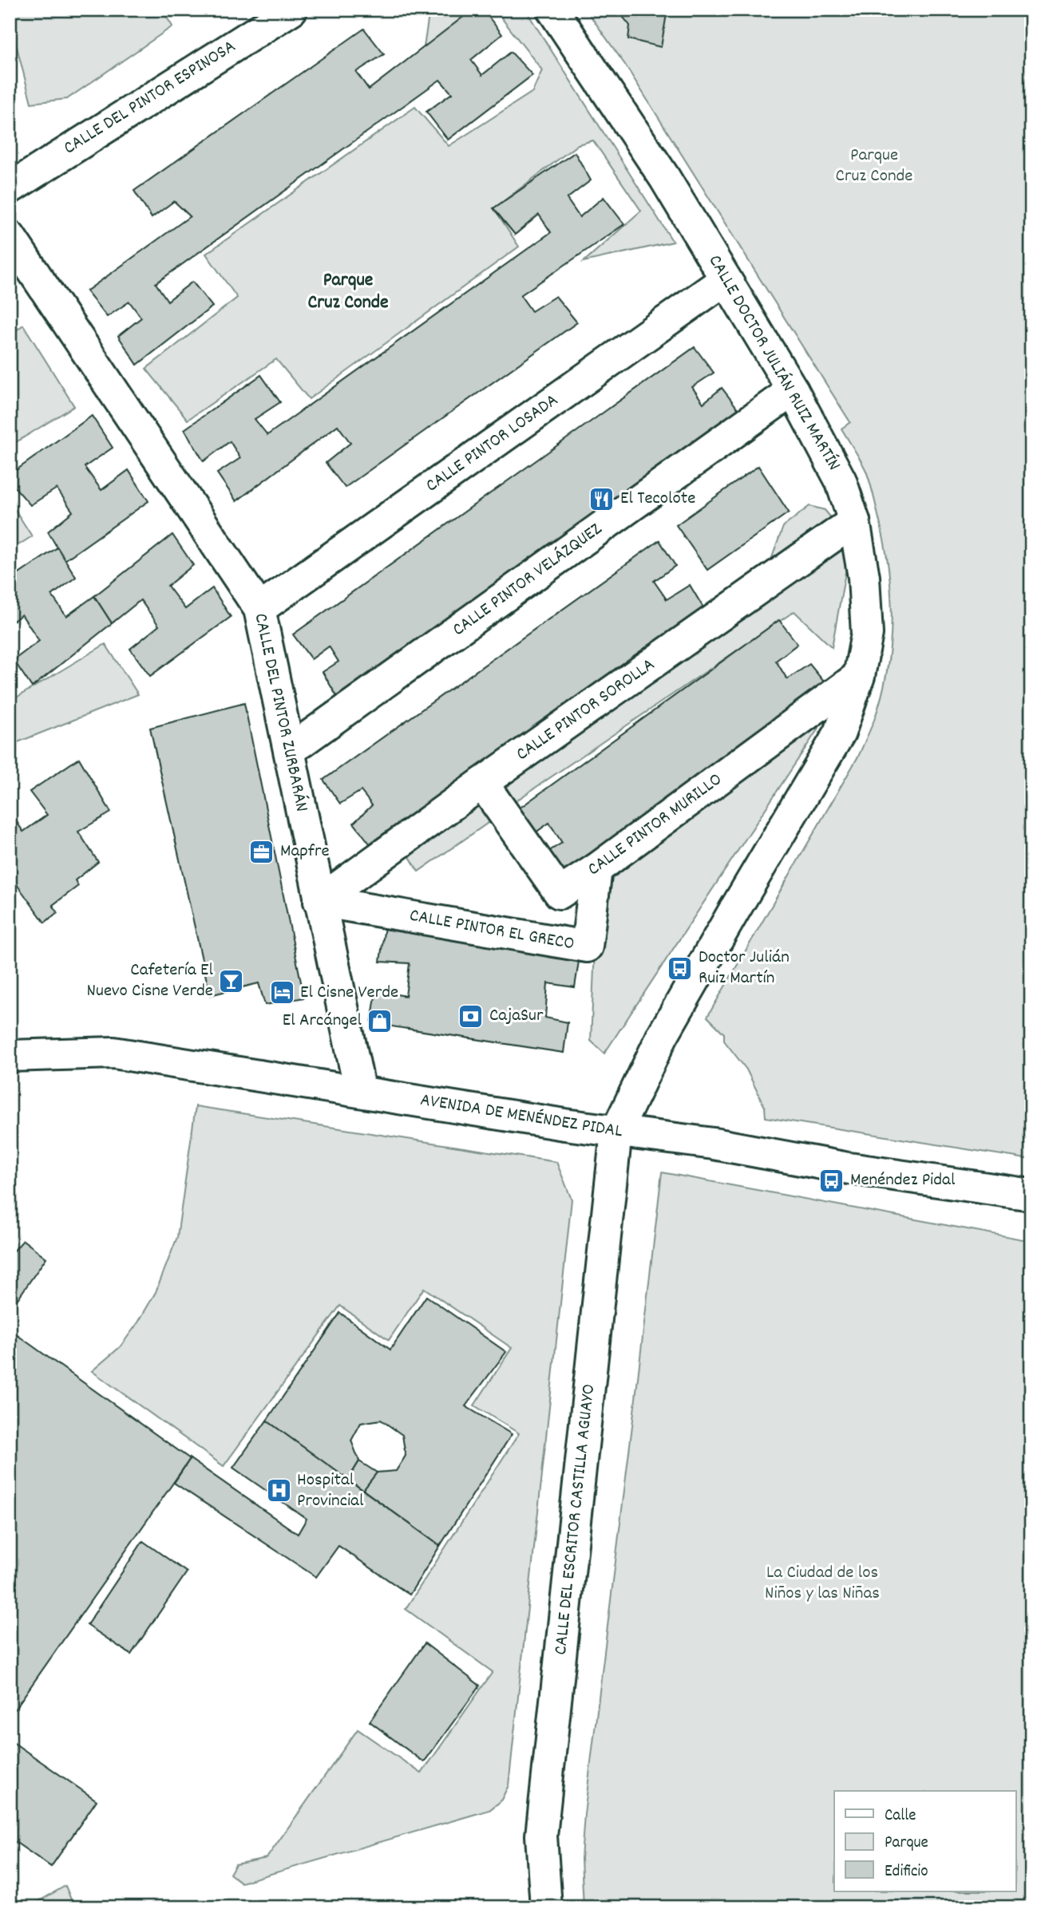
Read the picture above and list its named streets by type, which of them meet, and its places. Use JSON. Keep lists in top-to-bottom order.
{
  "streets": {
    "street": [
      "CALLE DEL PINTOR ESPINOSA",
      "CALLE DOCTOR JULIÁN RUIZ MARTÍN",
      "CALLE PINTOR LOSADA",
      "CALLE PINTOR VELÁZQUEZ",
      "CALLE PINTOR SOROLLA",
      "CALLE DEL PINTOR ZURBARÁN",
      "CALLE PINTOR MURILLO",
      "CALLE PINTOR EL GRECO",
      "AVENIDA DE MENÉNDEZ PIDAL",
      "CALLE DEL ESCRITOR CASTILLA AGUAYO"
    ]
  },
  "crossings": [
    ["CALLE DOCTOR JULIÁN RUIZ MARTÍN", "CALLE PINTOR LOSADA"],
    ["CALLE DOCTOR JULIÁN RUIZ MARTÍN", "CALLE PINTOR VELÁZQUEZ"],
    ["CALLE DOCTOR JULIÁN RUIZ MARTÍN", "CALLE PINTOR SOROLLA"],
    ["CALLE DOCTOR JULIÁN RUIZ MARTÍN", "CALLE PINTOR MURILLO"],
    ["CALLE DOCTOR JULIÁN RUIZ MARTÍN", "AVENIDA DE MENÉNDEZ PIDAL"],
    ["CALLE DOCTOR JULIÁN RUIZ MARTÍN", "CALLE DEL ESCRITOR CASTILLA AGUAYO"],
    ["CALLE PINTOR LOSADA", "CALLE DEL PINTOR ZURBARÁN"],
    ["CALLE PINTOR VELÁZQUEZ", "CALLE DEL PINTOR ZURBARÁN"],
    ["CALLE PINTOR SOROLLA", "CALLE DEL PINTOR ZURBARÁN"],
    ["CALLE PINTOR SOROLLA", "CALLE PINTOR MURILLO"],
    ["CALLE PINTOR SOROLLA", "CALLE PINTOR EL GRECO"],
    ["CALLE DEL PINTOR ZURBARÁN", "CALLE PINTOR EL GRECO"],
    ["CALLE DEL PINTOR ZURBARÁN", "AVENIDA DE MENÉNDEZ PIDAL"],
    ["CALLE PINTOR MURILLO", "CALLE PINTOR EL GRECO"],
    ["AVENIDA DE MENÉNDEZ PIDAL", "CALLE DEL ESCRITOR CASTILLA AGUAYO"]
  ],
  "districts": ["Parque Cruz Conde"],
  "parks": ["Parque Cruz Conde", "La Ciudad de los Niños y las Niñas"],
  "places": {
    "restaurant": ["El Tecolote"],
    "office": ["Mapfre"],
    "bus stop": ["Doctor Julián Ruiz Martín", "Menéndez Pidal"],
    "bar": ["Cafetería El Nuevo Cisne Verde"],
    "hotel": ["El Cisne Verde"],
    "bank": ["CajaSur"],
    "shop": ["El Arcángel"],
    "hospital": ["Hospital Provincial"]
  },
  "legend": ["Calle", "Parque", "Edificio"]
}
